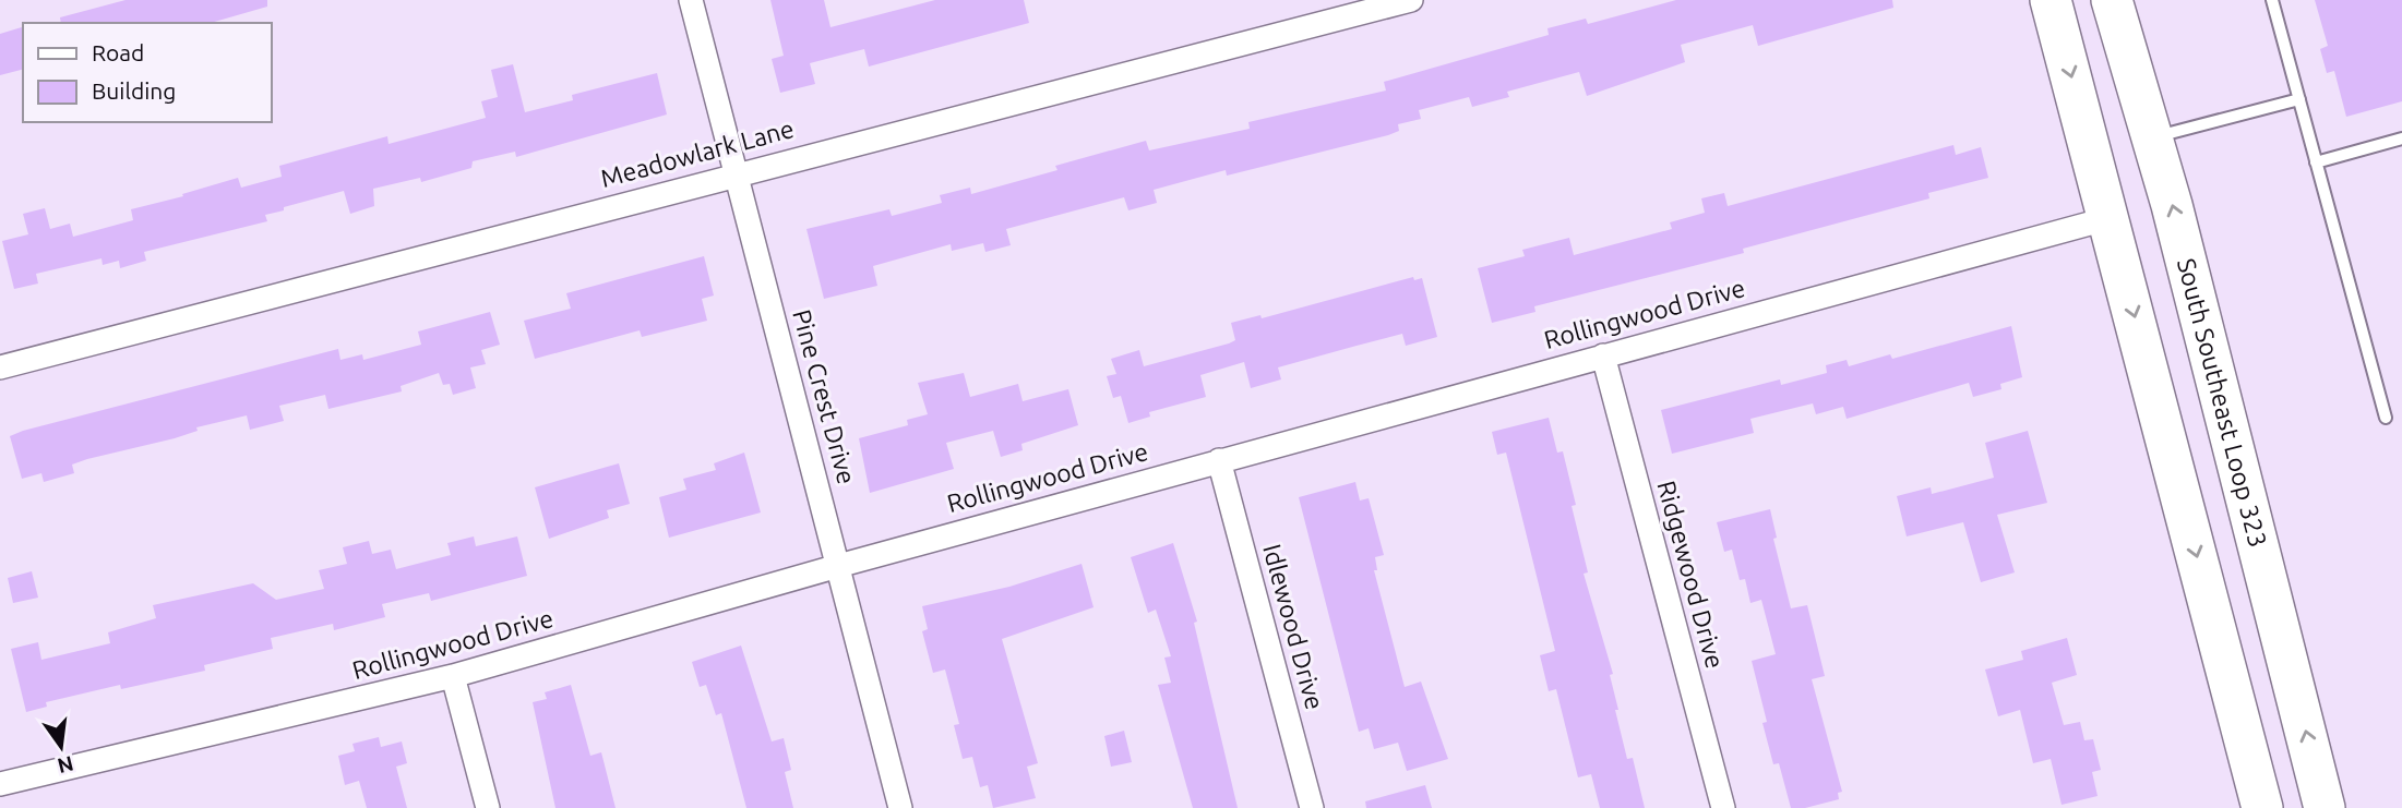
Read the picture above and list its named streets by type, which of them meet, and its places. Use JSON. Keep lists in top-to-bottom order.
{
  "streets": {
    "highway": ["South Southeast Loop 323"],
    "street": [
      "Meadowlark Lane",
      "Rollingwood Drive",
      "Pine Crest Drive",
      "Ridgewood Drive",
      "Idlewood Drive"
    ]
  },
  "crossings": [
    ["Meadowlark Lane", "Pine Crest Drive"],
    ["Rollingwood Drive", "Pine Crest Drive"],
    ["Rollingwood Drive", "Ridgewood Drive"],
    ["Rollingwood Drive", "Idlewood Drive"]
  ],
  "legend": ["Road", "Building"],
  "north": "bottom"
}
